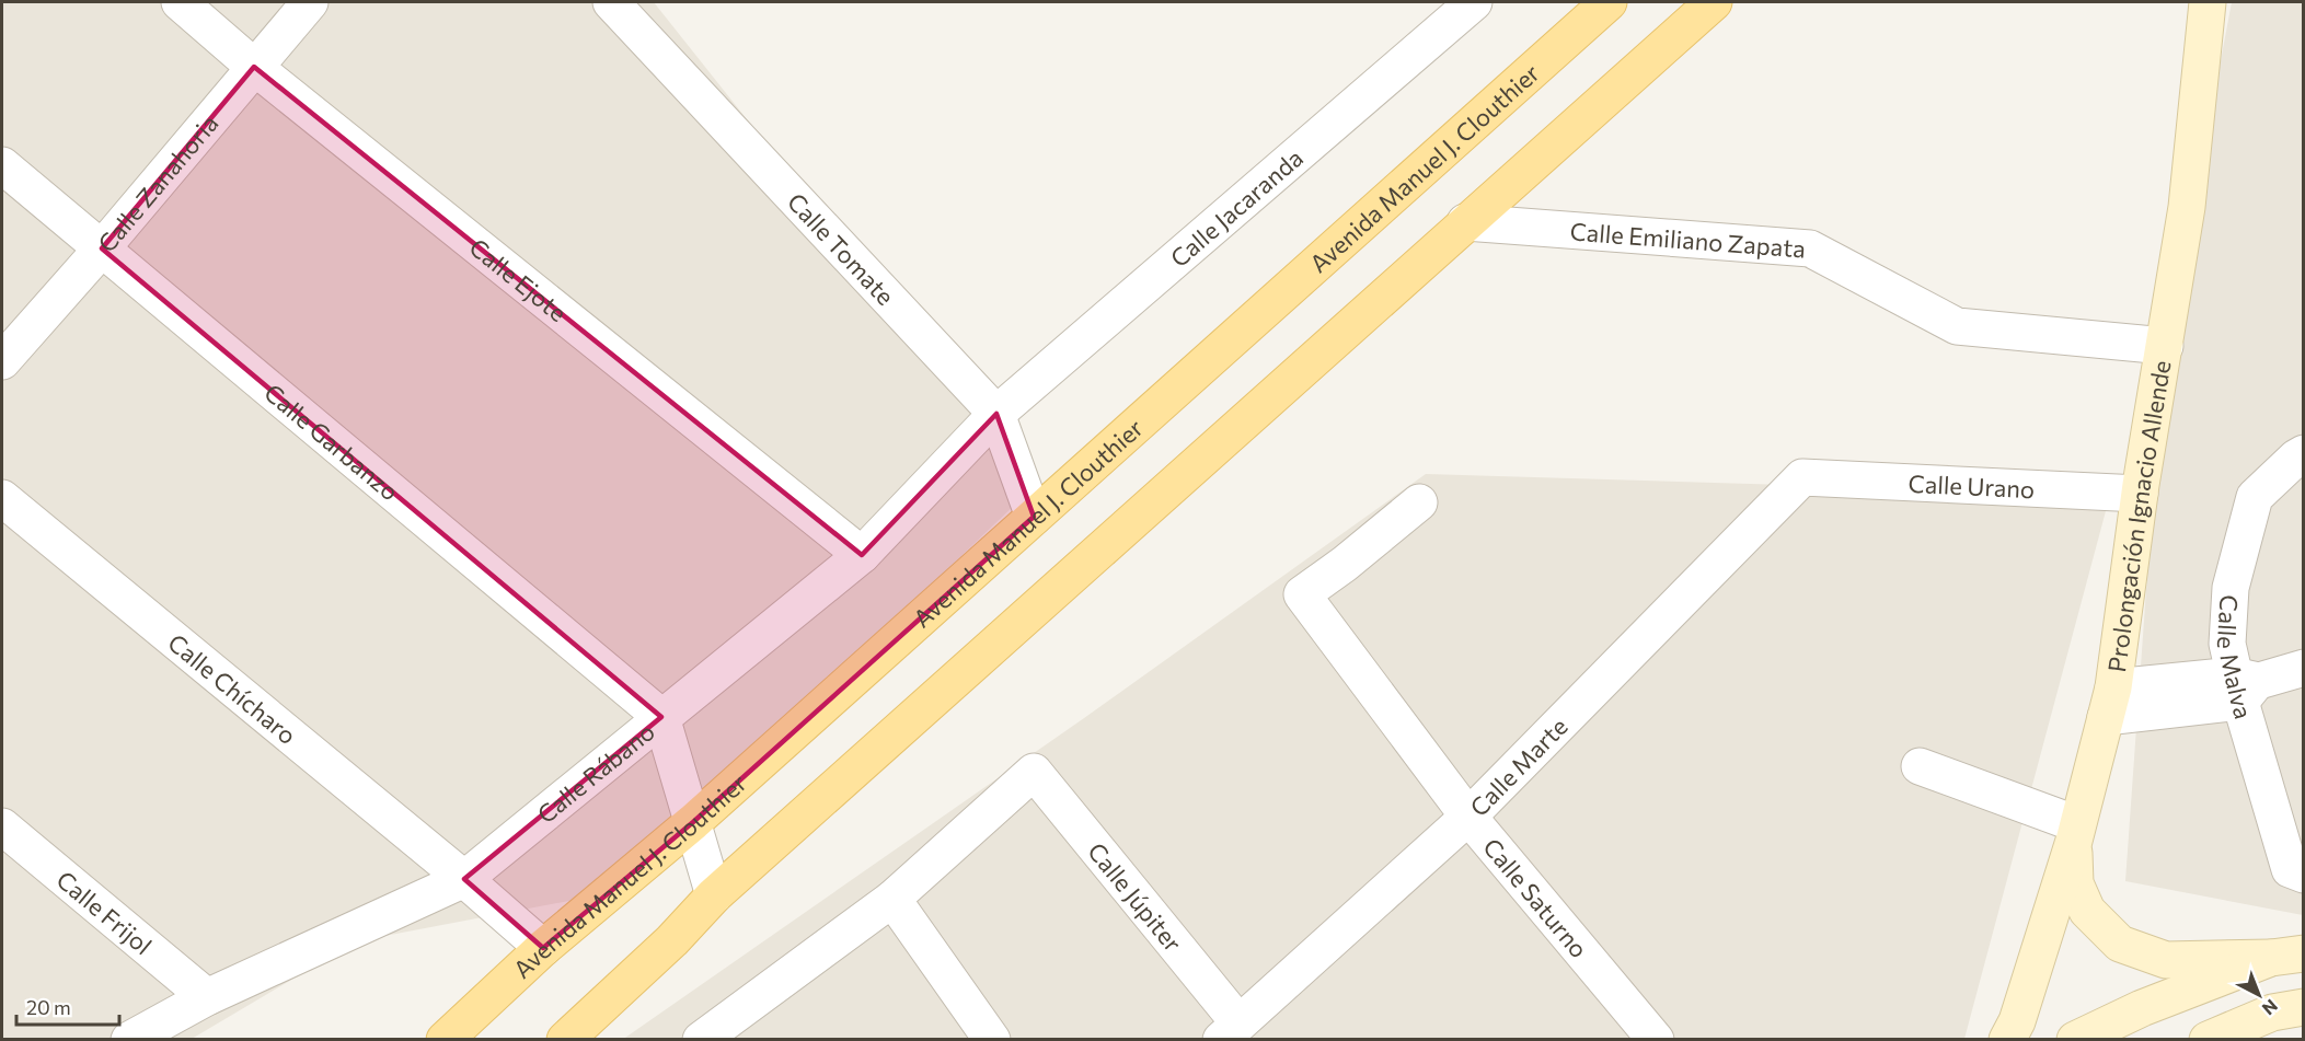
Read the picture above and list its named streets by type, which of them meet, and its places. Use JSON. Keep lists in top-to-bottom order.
{
  "streets": {
    "main road": ["Avenida Manuel J. Clouthier"],
    "street": [
      "Calle Zanahoria",
      "Calle Jacaranda",
      "Calle Emiliano Zapata",
      "Calle Tomate",
      "Calle Ejote",
      "Calle Garbanzo",
      "Calle Urano",
      "Prolongación Ignacio Allende",
      "Calle Malva",
      "Calle Chícharo",
      "Calle Marte",
      "Calle Rábano",
      "Calle Saturno",
      "Calle Júpiter",
      "Calle Frijol"
    ]
  },
  "crossings": [
    ["Avenida Manuel J. Clouthier", "Calle Tomate"],
    ["Avenida Manuel J. Clouthier", "Calle Chícharo"],
    ["Calle Zanahoria", "Calle Ejote"],
    ["Calle Zanahoria", "Calle Garbanzo"],
    ["Calle Jacaranda", "Calle Tomate"],
    ["Calle Jacaranda", "Calle Rábano"],
    ["Calle Emiliano Zapata", "Prolongación Ignacio Allende"],
    ["Calle Tomate", "Calle Rábano"],
    ["Calle Ejote", "Calle Rábano"],
    ["Calle Garbanzo", "Calle Rábano"],
    ["Calle Urano", "Prolongación Ignacio Allende"],
    ["Calle Urano", "Calle Marte"],
    ["Calle Chícharo", "Calle Rábano"],
    ["Calle Marte", "Calle Saturno"],
    ["Calle Marte", "Calle Júpiter"],
    ["Calle Rábano", "Calle Frijol"]
  ],
  "scale_bar": "20 m",
  "north": "bottom right"
}
